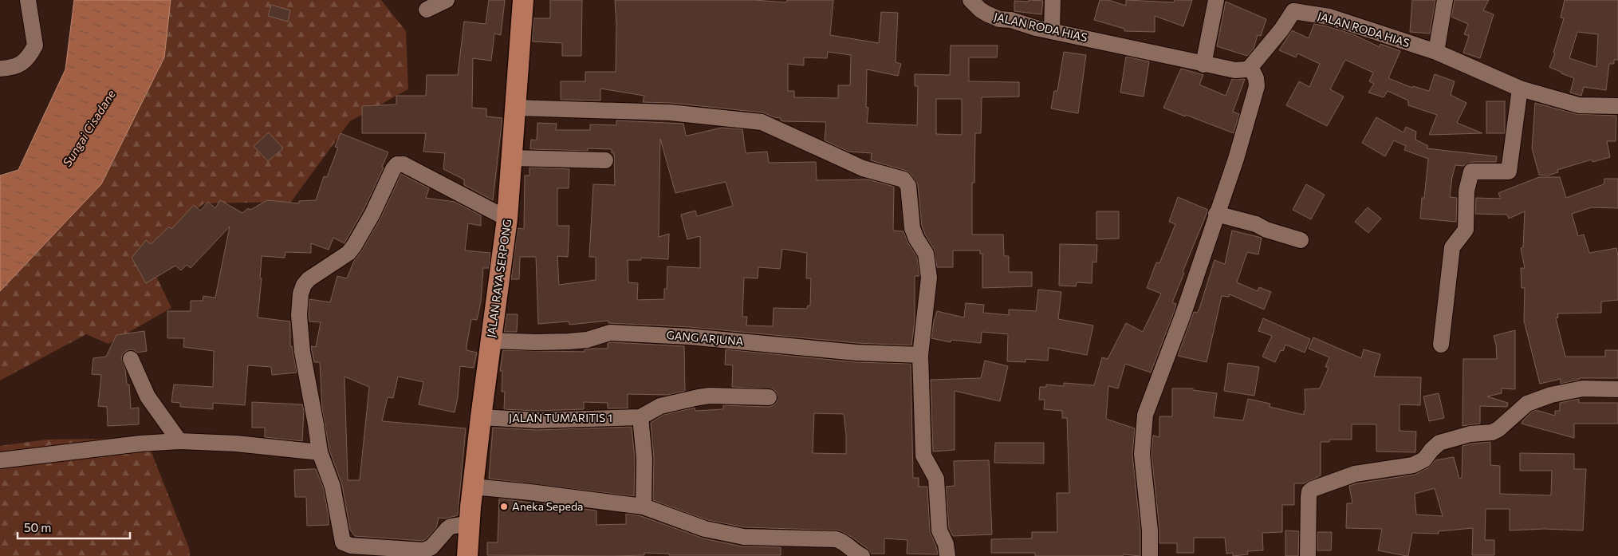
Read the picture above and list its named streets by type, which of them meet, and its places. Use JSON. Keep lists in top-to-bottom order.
{
  "streets": {
    "main road": ["JALAN RAYA SERPONG"],
    "street": ["JALAN RODA HIAS", "GANG ARJUNA", "JALAN TUMARITIS 1"]
  },
  "crossings": [
    ["JALAN RAYA SERPONG", "GANG ARJUNA"],
    ["JALAN RAYA SERPONG", "JALAN TUMARITIS 1"]
  ],
  "water": ["Sungai Cisadane"],
  "places": ["Aneka Sepeda"],
  "scale_bar": "50 m"
}
